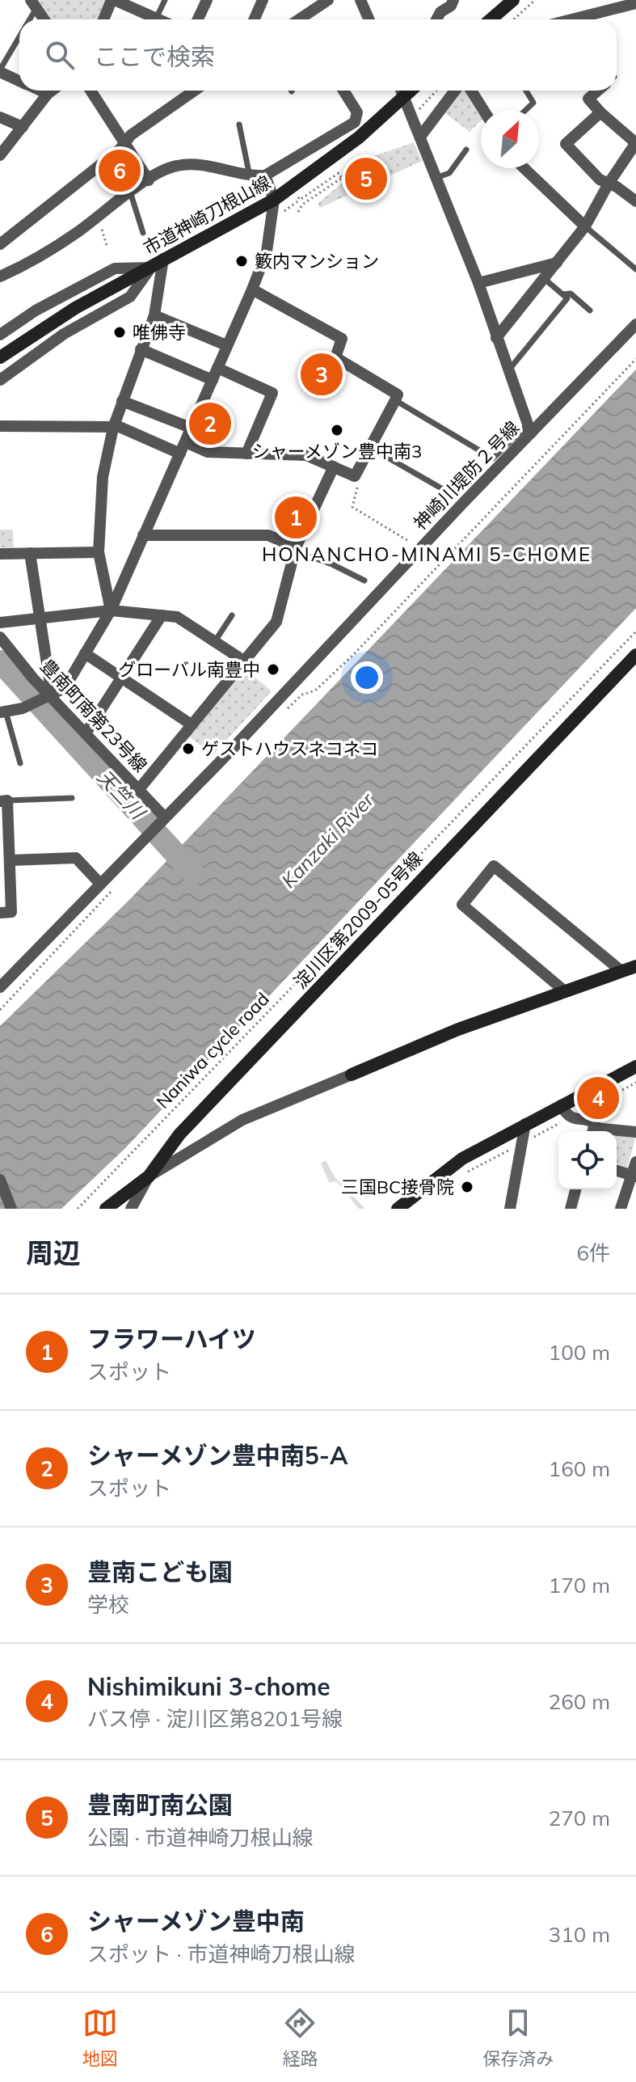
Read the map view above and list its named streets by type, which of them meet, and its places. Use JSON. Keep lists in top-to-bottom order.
{
  "streets": {
    "street": [
      "市道神崎刀根山線",
      "神崎川堤防２号線",
      "豊南町南第23号線",
      "淀川区第2009-05号線"
    ],
    "path": ["Naniwa cycle road"]
  },
  "crossings": [
    ["神崎川堤防２号線", "豊南町南第23号線"]
  ],
  "districts": ["HONANCHO-MINAMI 5-CHOME"],
  "water": ["天竺川", "Kanzaki River"],
  "places": [
    "籔内マンション",
    "唯佛寺",
    "シャーメゾン豊中南3",
    "グローバル南豊中",
    "ゲストハウスネコネコ",
    "三国BC接骨院"
  ],
  "north": "top right",
  "page": {
    "search": "ここで検索",
    "pins": [
      "6",
      "5",
      "3",
      "2",
      "1",
      "4"
    ],
    "heading": ["周辺", "6件"],
    "list": [
      {
        "mark": "1",
        "name": "フラワーハイツ",
        "note": "スポット",
        "value": "100 m"
      },
      {
        "mark": "2",
        "name": "シャーメゾン豊中南5-A",
        "note": "スポット",
        "value": "160 m"
      },
      {
        "mark": "3",
        "name": "豊南こども園",
        "note": "学校",
        "value": "170 m"
      },
      {
        "mark": "4",
        "name": "Nishimikuni 3-chome",
        "note": "バス停 · 淀川区第8201号線",
        "value": "260 m"
      },
      {
        "mark": "5",
        "name": "豊南町南公園",
        "note": "公園 · 市道神崎刀根山線",
        "value": "270 m"
      },
      {
        "mark": "6",
        "name": "シャーメゾン豊中南",
        "note": "スポット · 市道神崎刀根山線",
        "value": "310 m"
      }
    ],
    "nav": ["地図", "経路", "保存済み"]
  }
}
